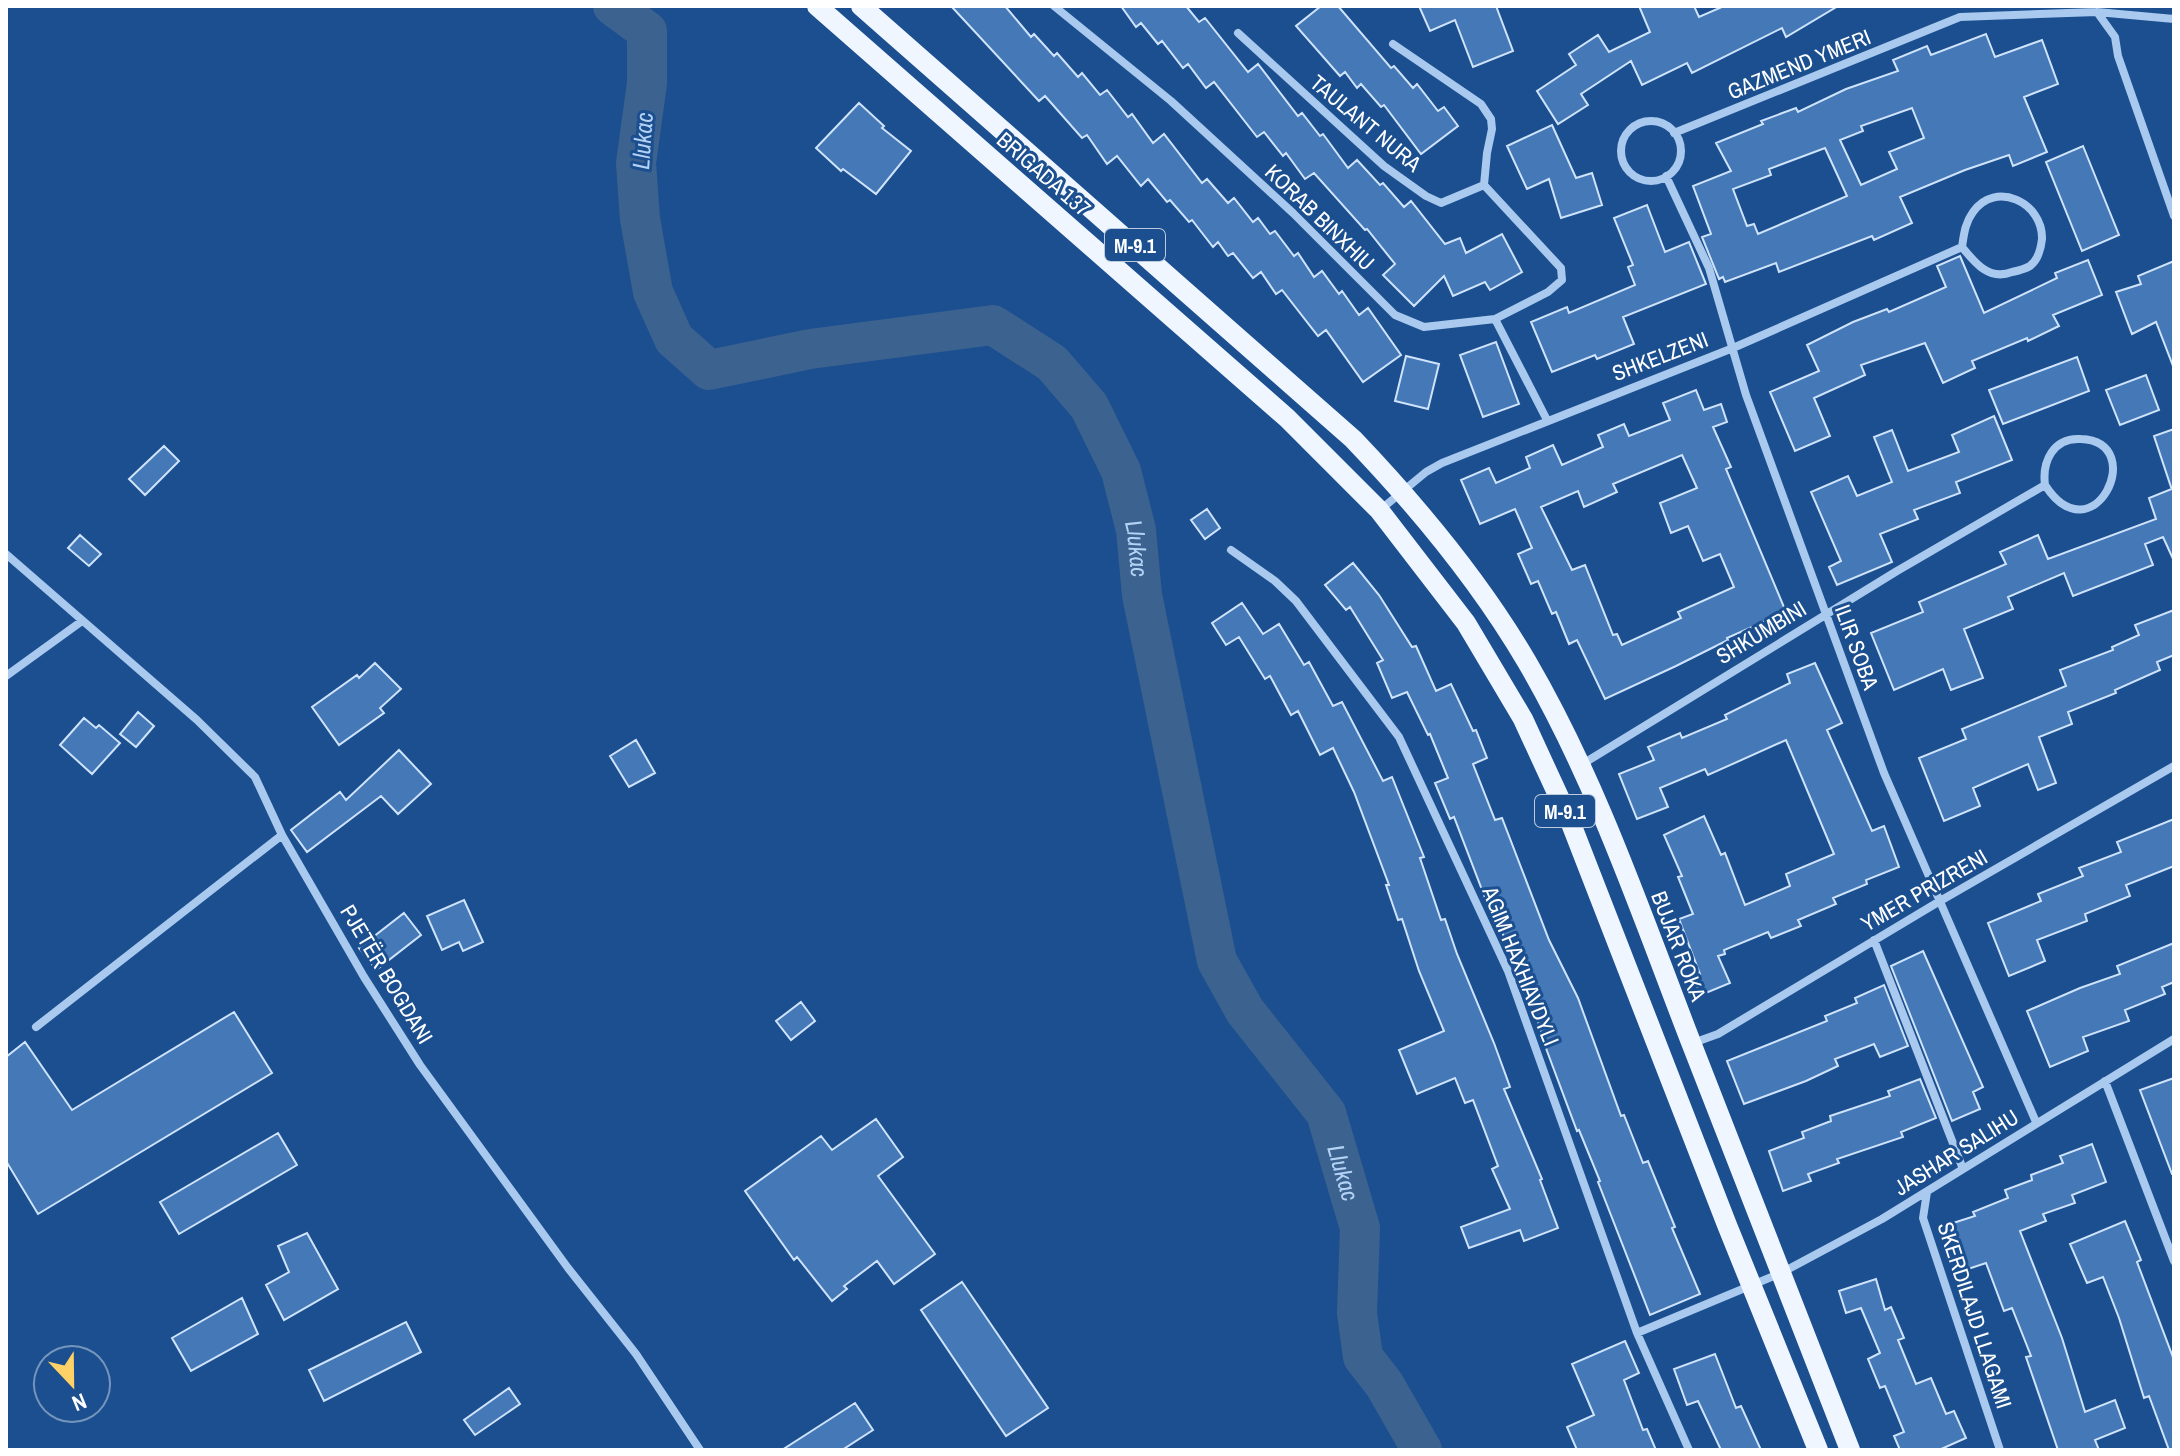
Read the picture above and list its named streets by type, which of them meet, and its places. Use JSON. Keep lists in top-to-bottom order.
{
  "streets": {
    "main road": ["BRIGADA 137", "M-9.1", "BUJAR ROKA"],
    "street": [
      "GAZMEND YMERI",
      "TAULANT NURA",
      "KORAB BINXHIU",
      "SHKELZENI",
      "SHKUMBINI",
      "ILIR SOBA",
      "YMER PRIZRENI",
      "AGIM HAXHIAVDYLI",
      "PJETËR BOGDANI",
      "JASHAR SALIHU",
      "SKERDILAJD LLAGAMI"
    ]
  },
  "crossings": [
    ["GAZMEND YMERI", "ILIR SOBA"],
    ["BRIGADA 137", "M-9.1"],
    ["BRIGADA 137", "SHKELZENI"],
    ["BRIGADA 137", "BUJAR ROKA"],
    ["M-9.1", "SHKELZENI"],
    ["M-9.1", "JASHAR SALIHU"],
    ["SHKELZENI", "ILIR SOBA"],
    ["SHKELZENI", "BUJAR ROKA"],
    ["SHKUMBINI", "ILIR SOBA"],
    ["SHKUMBINI", "BUJAR ROKA"],
    ["ILIR SOBA", "YMER PRIZRENI"],
    ["ILIR SOBA", "JASHAR SALIHU"],
    ["YMER PRIZRENI", "BUJAR ROKA"],
    ["BUJAR ROKA", "JASHAR SALIHU"],
    ["JASHAR SALIHU", "SKERDILAJD LLAGAMI"]
  ],
  "water": ["Llukac"],
  "north": "bottom"
}
